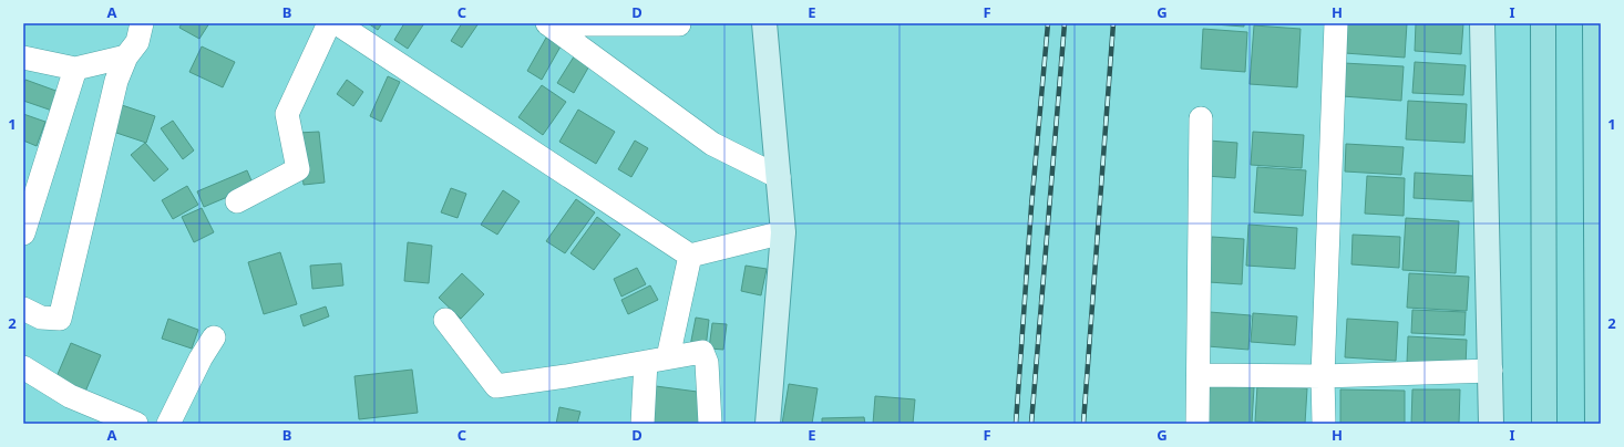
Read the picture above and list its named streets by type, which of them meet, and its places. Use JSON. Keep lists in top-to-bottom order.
{
  "grid": {
    "columns": [
      "A",
      "B",
      "C",
      "D",
      "E",
      "F",
      "G",
      "H",
      "I"
    ],
    "rows": ["1", "2"]
  }
}
